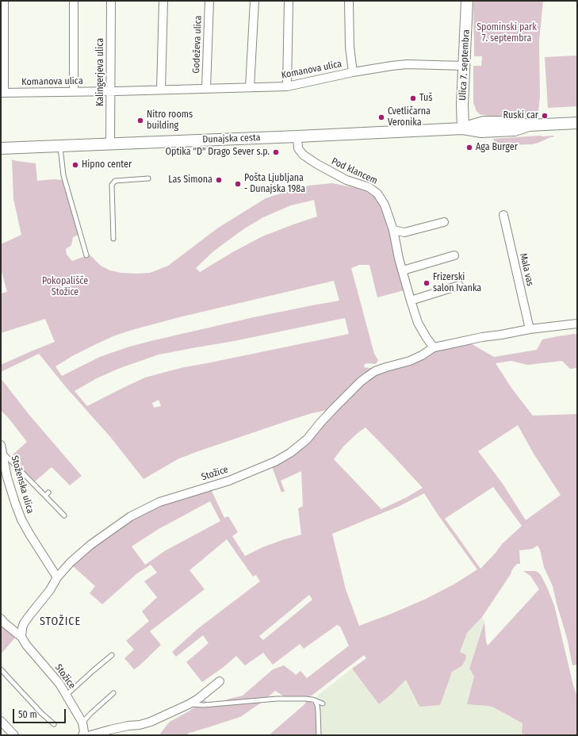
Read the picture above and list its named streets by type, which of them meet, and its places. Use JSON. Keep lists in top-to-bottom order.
{
  "streets": {
    "main road": ["Ulica 7. septembra", "Dunajska cesta"],
    "street": [
      "Godeževa ulica",
      "Komanova ulica",
      "Kalingerjeva ulica",
      "Pod klancem",
      "Mala vas",
      "Stožice",
      "Stoženska ulica"
    ]
  },
  "crossings": [
    ["Godeževa ulica", "Komanova ulica"],
    ["Ulica 7. septembra", "Komanova ulica"],
    ["Ulica 7. septembra", "Dunajska cesta"],
    ["Komanova ulica", "Kalingerjeva ulica"],
    ["Kalingerjeva ulica", "Dunajska cesta"],
    ["Dunajska cesta", "Pod klancem"],
    ["Pod klancem", "Stožice"],
    ["Stožice", "Stoženska ulica"]
  ],
  "districts": ["STOŽICE"],
  "parks": ["Spominski park 7. septembra", "Pokopališče Stožice"],
  "places": [
    "Tuš",
    "Ruski car",
    "Cvetličarna Veronika",
    "Nitro rooms building",
    "Aga Burger",
    "Optika \"D\" Drago Sever s.p.",
    "Hipno center",
    "Las Simona",
    "Pošta Ljubljana - Dunajska 198a",
    "Frizerski salon Ivanka"
  ],
  "scale_bar": "50 m"
}
